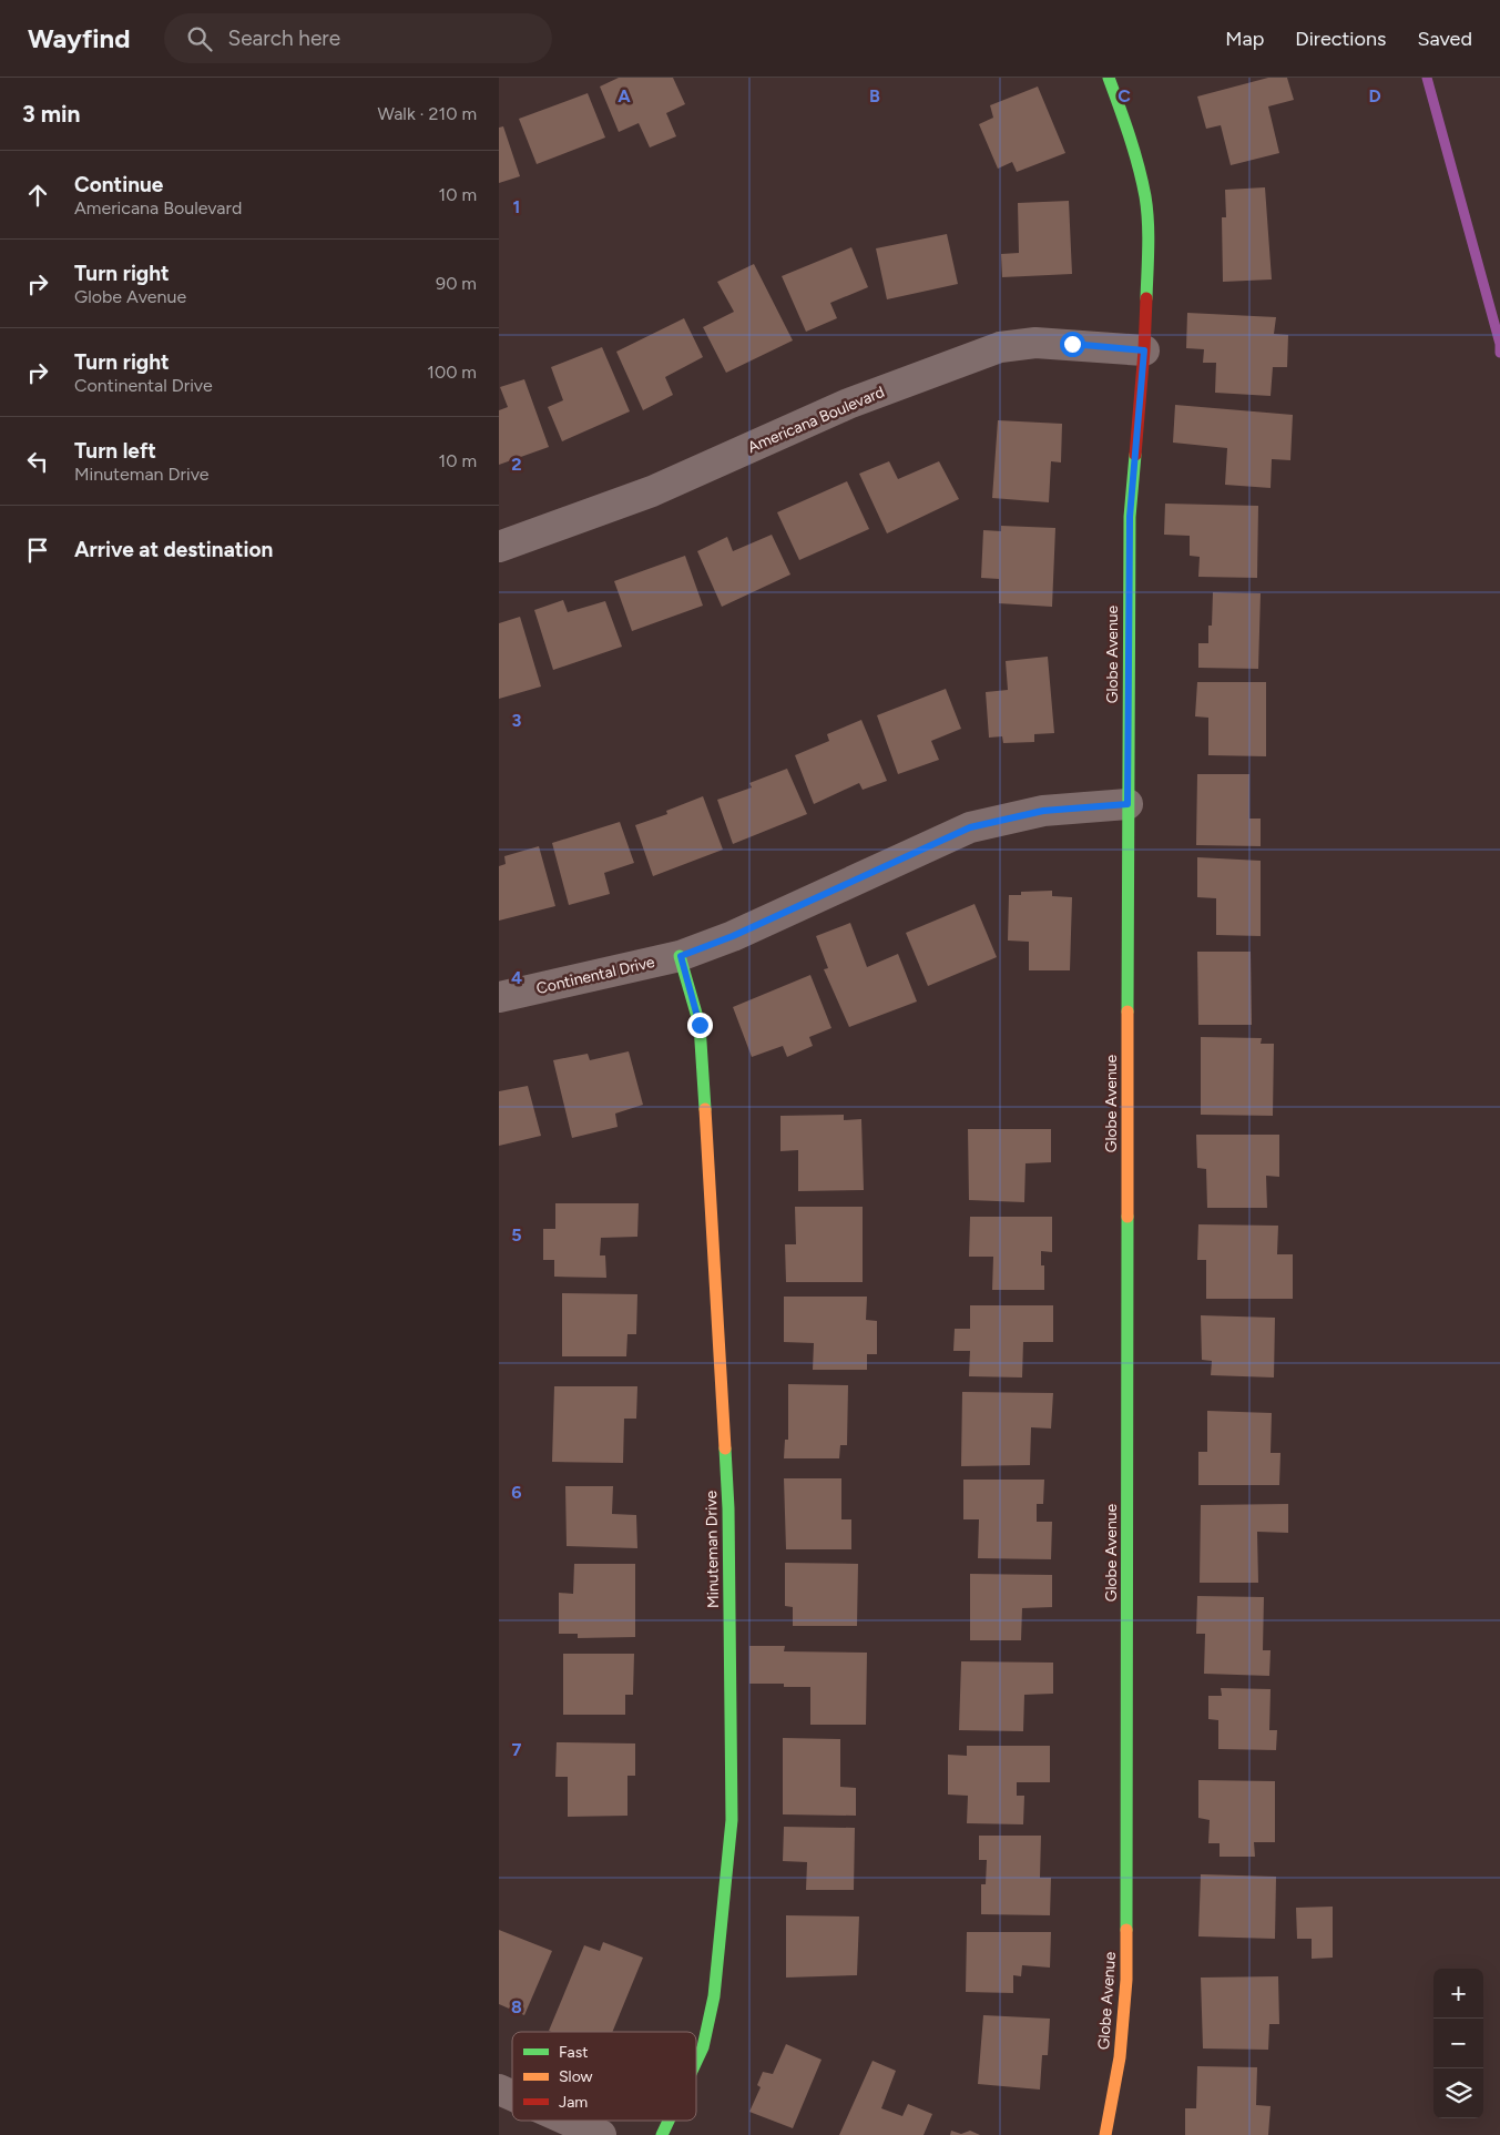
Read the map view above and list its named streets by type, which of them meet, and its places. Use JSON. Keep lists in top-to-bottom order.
{
  "streets": {
    "street": [
      "Americana Boulevard",
      "Globe Avenue",
      "Continental Drive",
      "Minuteman Drive"
    ]
  },
  "crossings": [
    ["Americana Boulevard", "Globe Avenue"],
    ["Globe Avenue", "Continental Drive"],
    ["Continental Drive", "Minuteman Drive"]
  ],
  "legend": ["Fast", "Slow", "Jam"],
  "page": {
    "header": "Wayfind",
    "search": "Search here",
    "nav": ["Map", "Directions", "Saved"],
    "heading": ["3 min", "Walk · 210 m"],
    "list": [
      ["Continue", "Americana Boulevard", "10 m"],
      ["Turn right", "Globe Avenue", "90 m"],
      ["Turn right", "Continental Drive", "100 m"],
      ["Turn left", "Minuteman Drive", "10 m"],
      "Arrive at destination"
    ],
    "map_buttons": ["+", "−"]
  },
  "grid": {
    "columns": [
      "A",
      "B",
      "C",
      "D"
    ],
    "rows": [
      "1",
      "2",
      "3",
      "4",
      "5",
      "6",
      "7",
      "8"
    ]
  }
}
